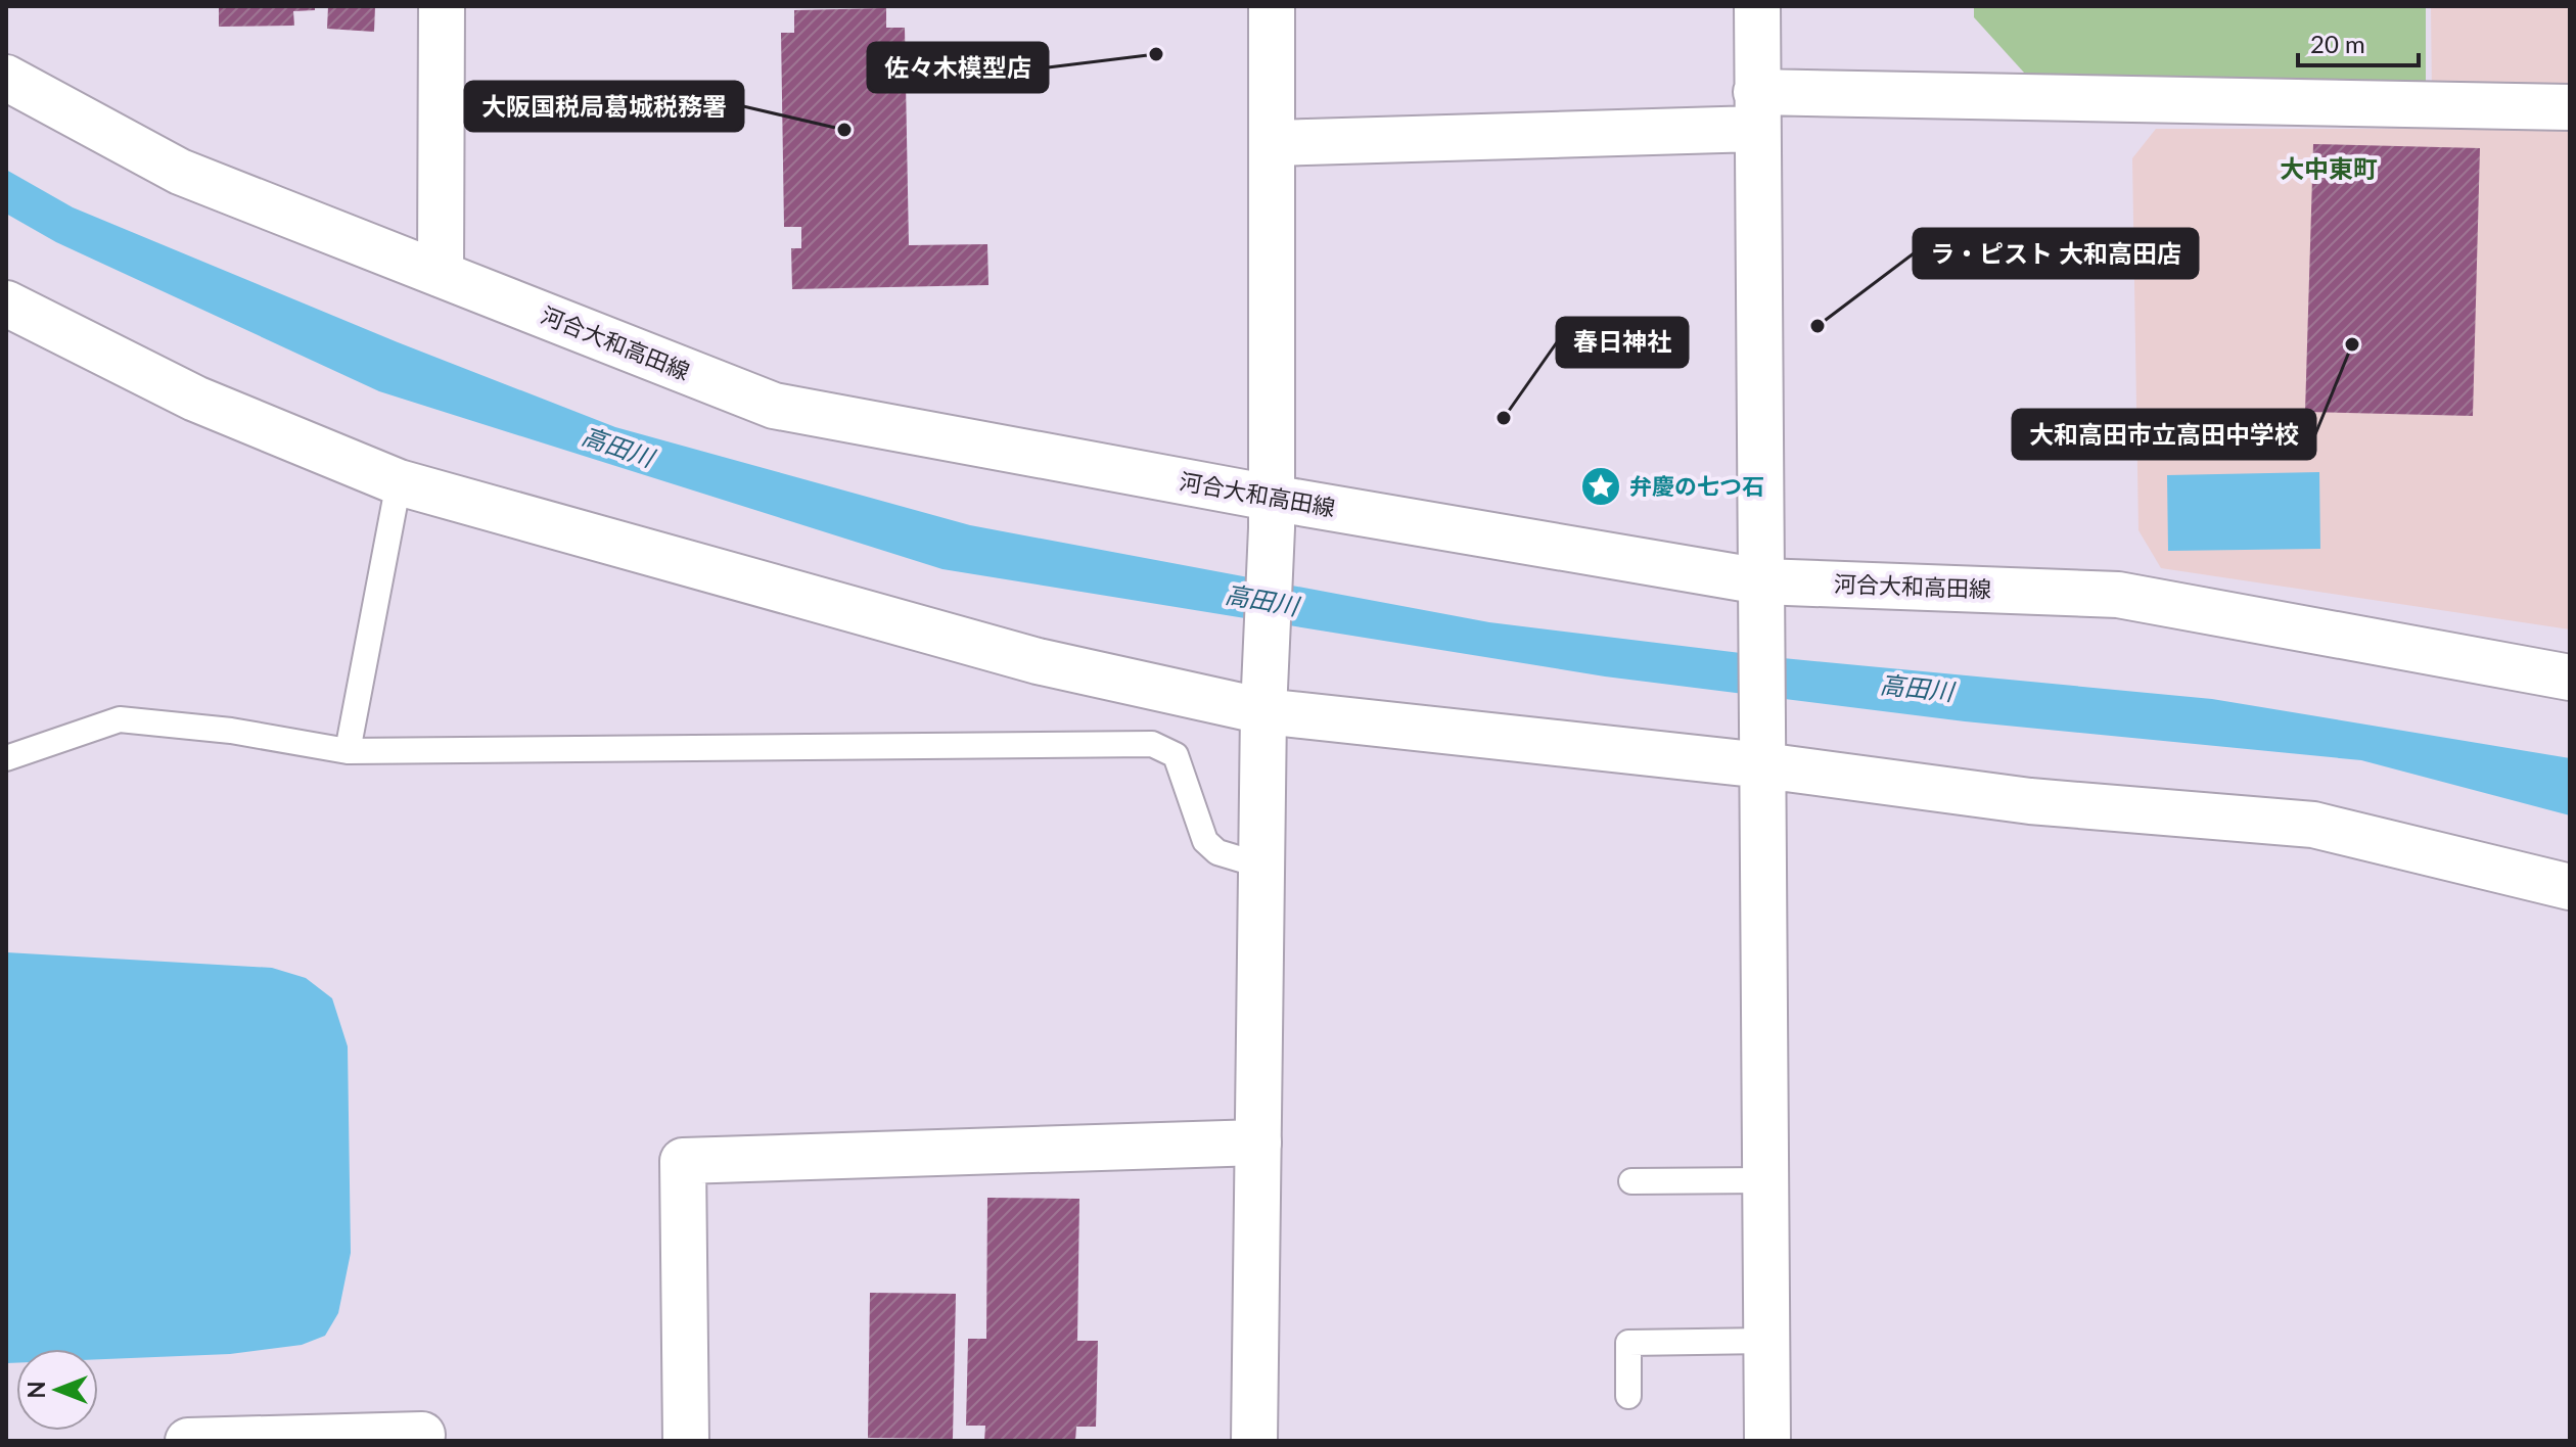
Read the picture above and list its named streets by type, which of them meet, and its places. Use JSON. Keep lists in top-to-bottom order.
{
  "streets": {
    "street": ["河合大和高田線"]
  },
  "districts": ["大中東町"],
  "water": ["高田川"],
  "places": {
    "other": [
      "佐々木模型店",
      "大阪国税局葛城税務署",
      "ラ・ピスト 大和高田店",
      "大和高田市立高田中学校",
      "春日神社"
    ],
    "place": ["弁慶の七つ石"]
  },
  "scale_bar": "20 m",
  "north": "left"
}
